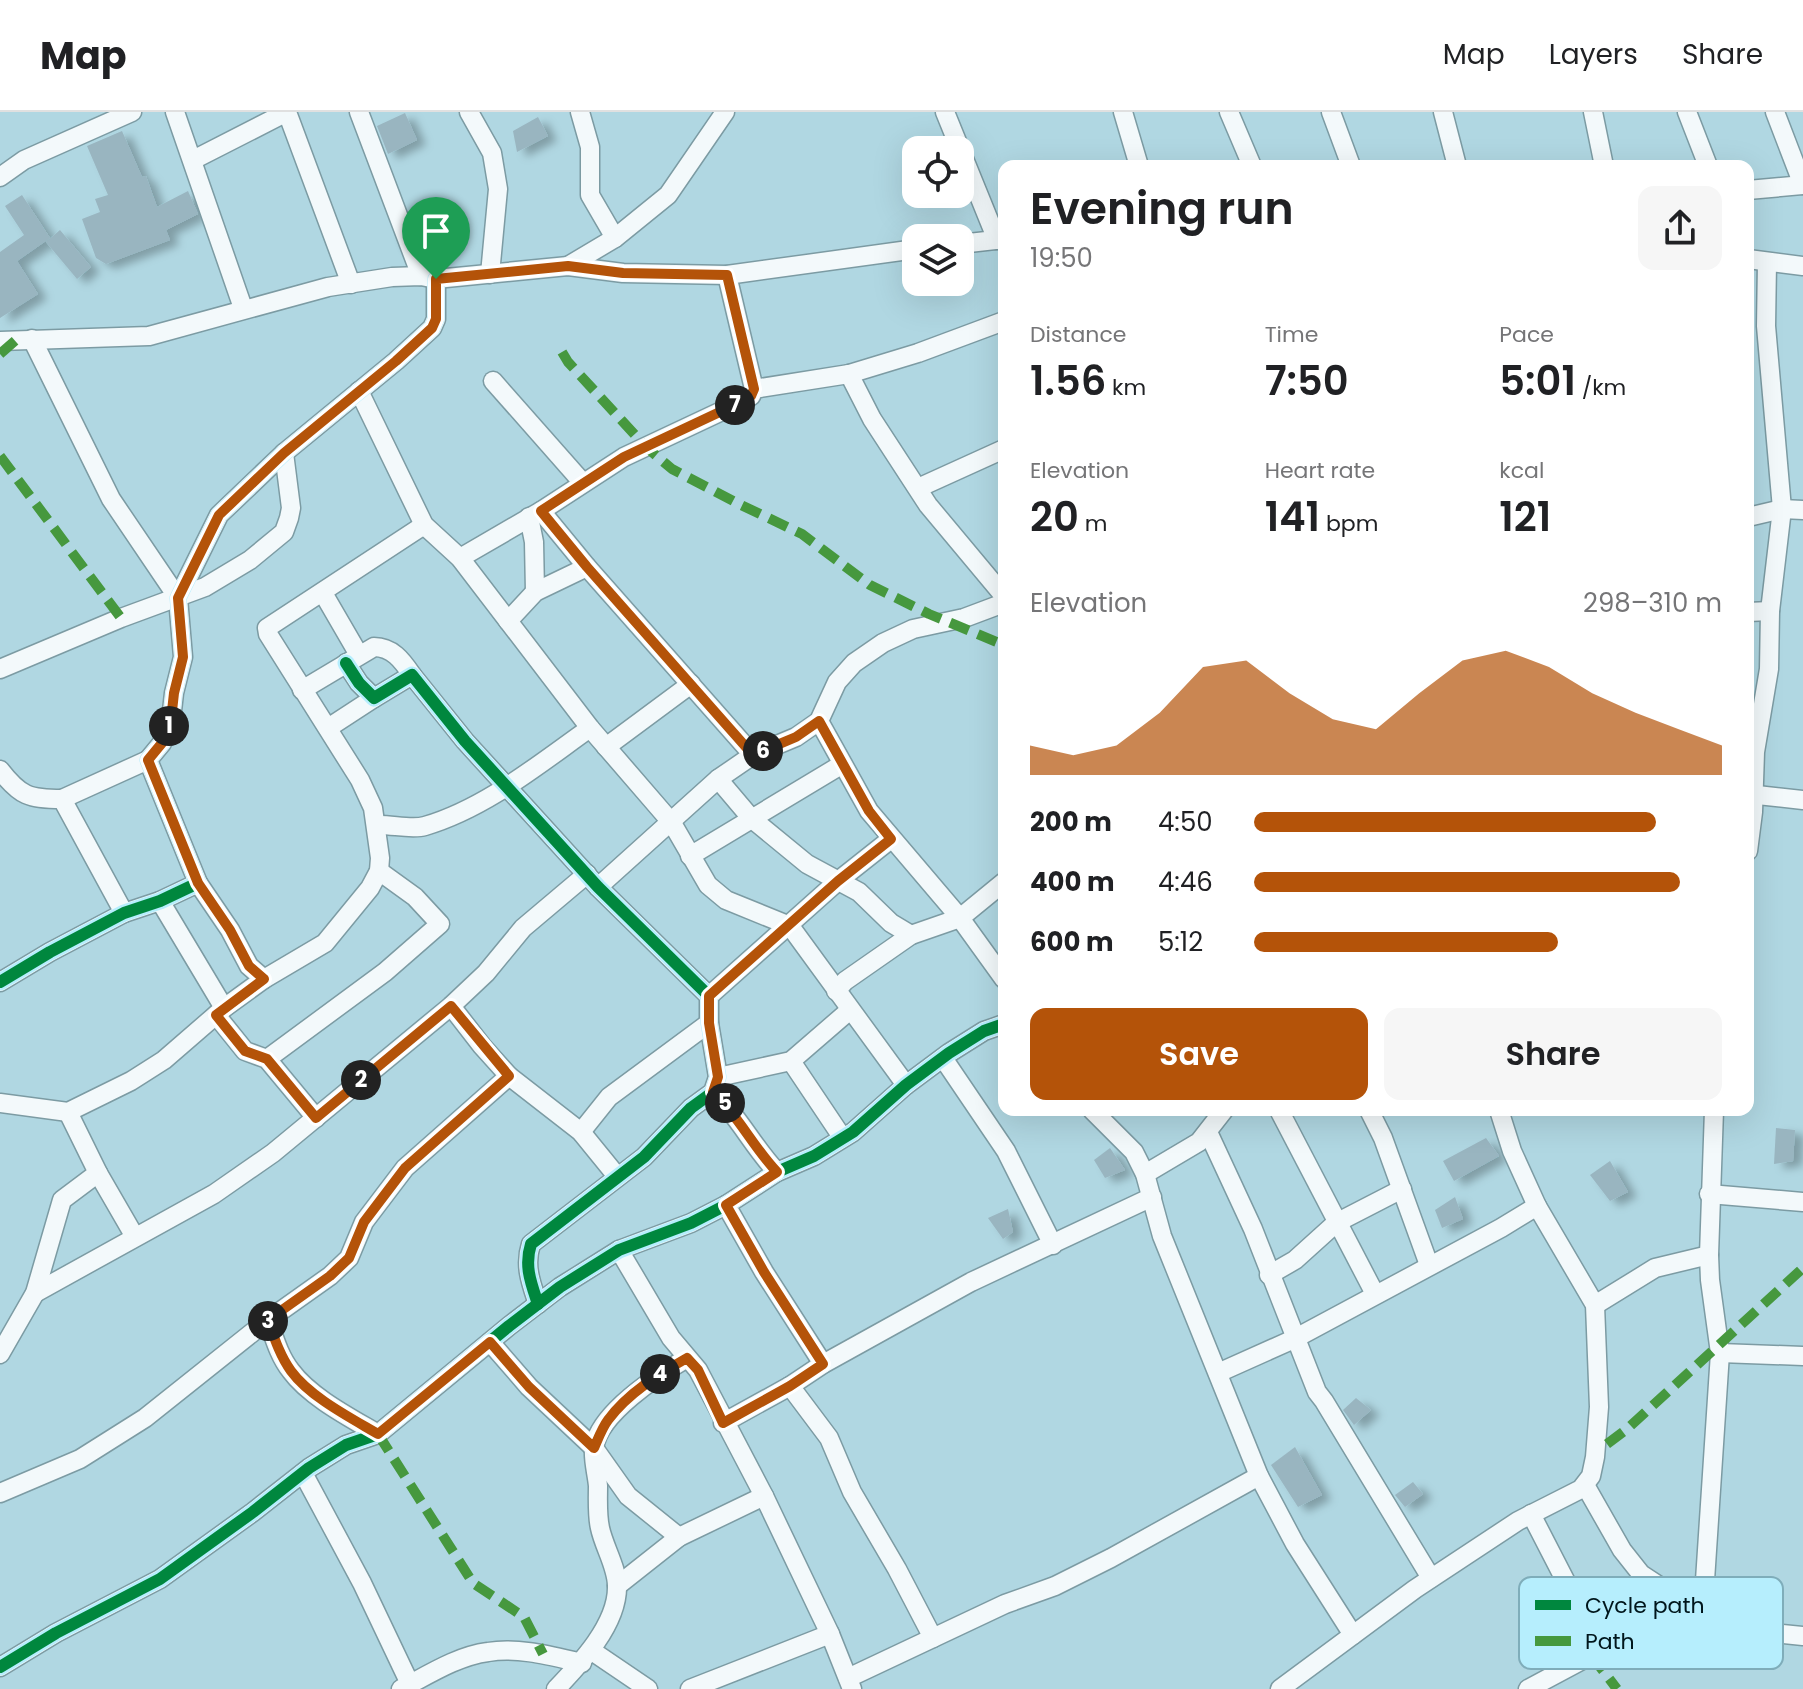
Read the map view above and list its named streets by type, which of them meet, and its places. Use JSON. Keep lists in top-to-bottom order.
{
  "legend": ["Cycle path", "Path"],
  "page": {
    "header": "Map",
    "nav": ["Map", "Layers", "Share"],
    "heading": ["Evening run", "19:50"],
    "stats": [
      ["Distance", "1.56 km"],
      ["Time", "7:50"],
      ["Pace", "5:01 /km"],
      ["Elevation", "20 m"],
      ["Heart rate", "141 bpm"],
      ["kcal", "121"]
    ],
    "pins": [
      "7",
      "1",
      "6",
      "2",
      "5",
      "3",
      "4"
    ],
    "chart": ["Elevation", "298–310 m"],
    "list": [
      {
        "name": "200 m",
        "note": "4:50"
      },
      {
        "name": "400 m",
        "note": "4:46"
      },
      {
        "name": "600 m",
        "note": "5:12"
      }
    ],
    "buttons": ["Save", "Share"]
  }
}
